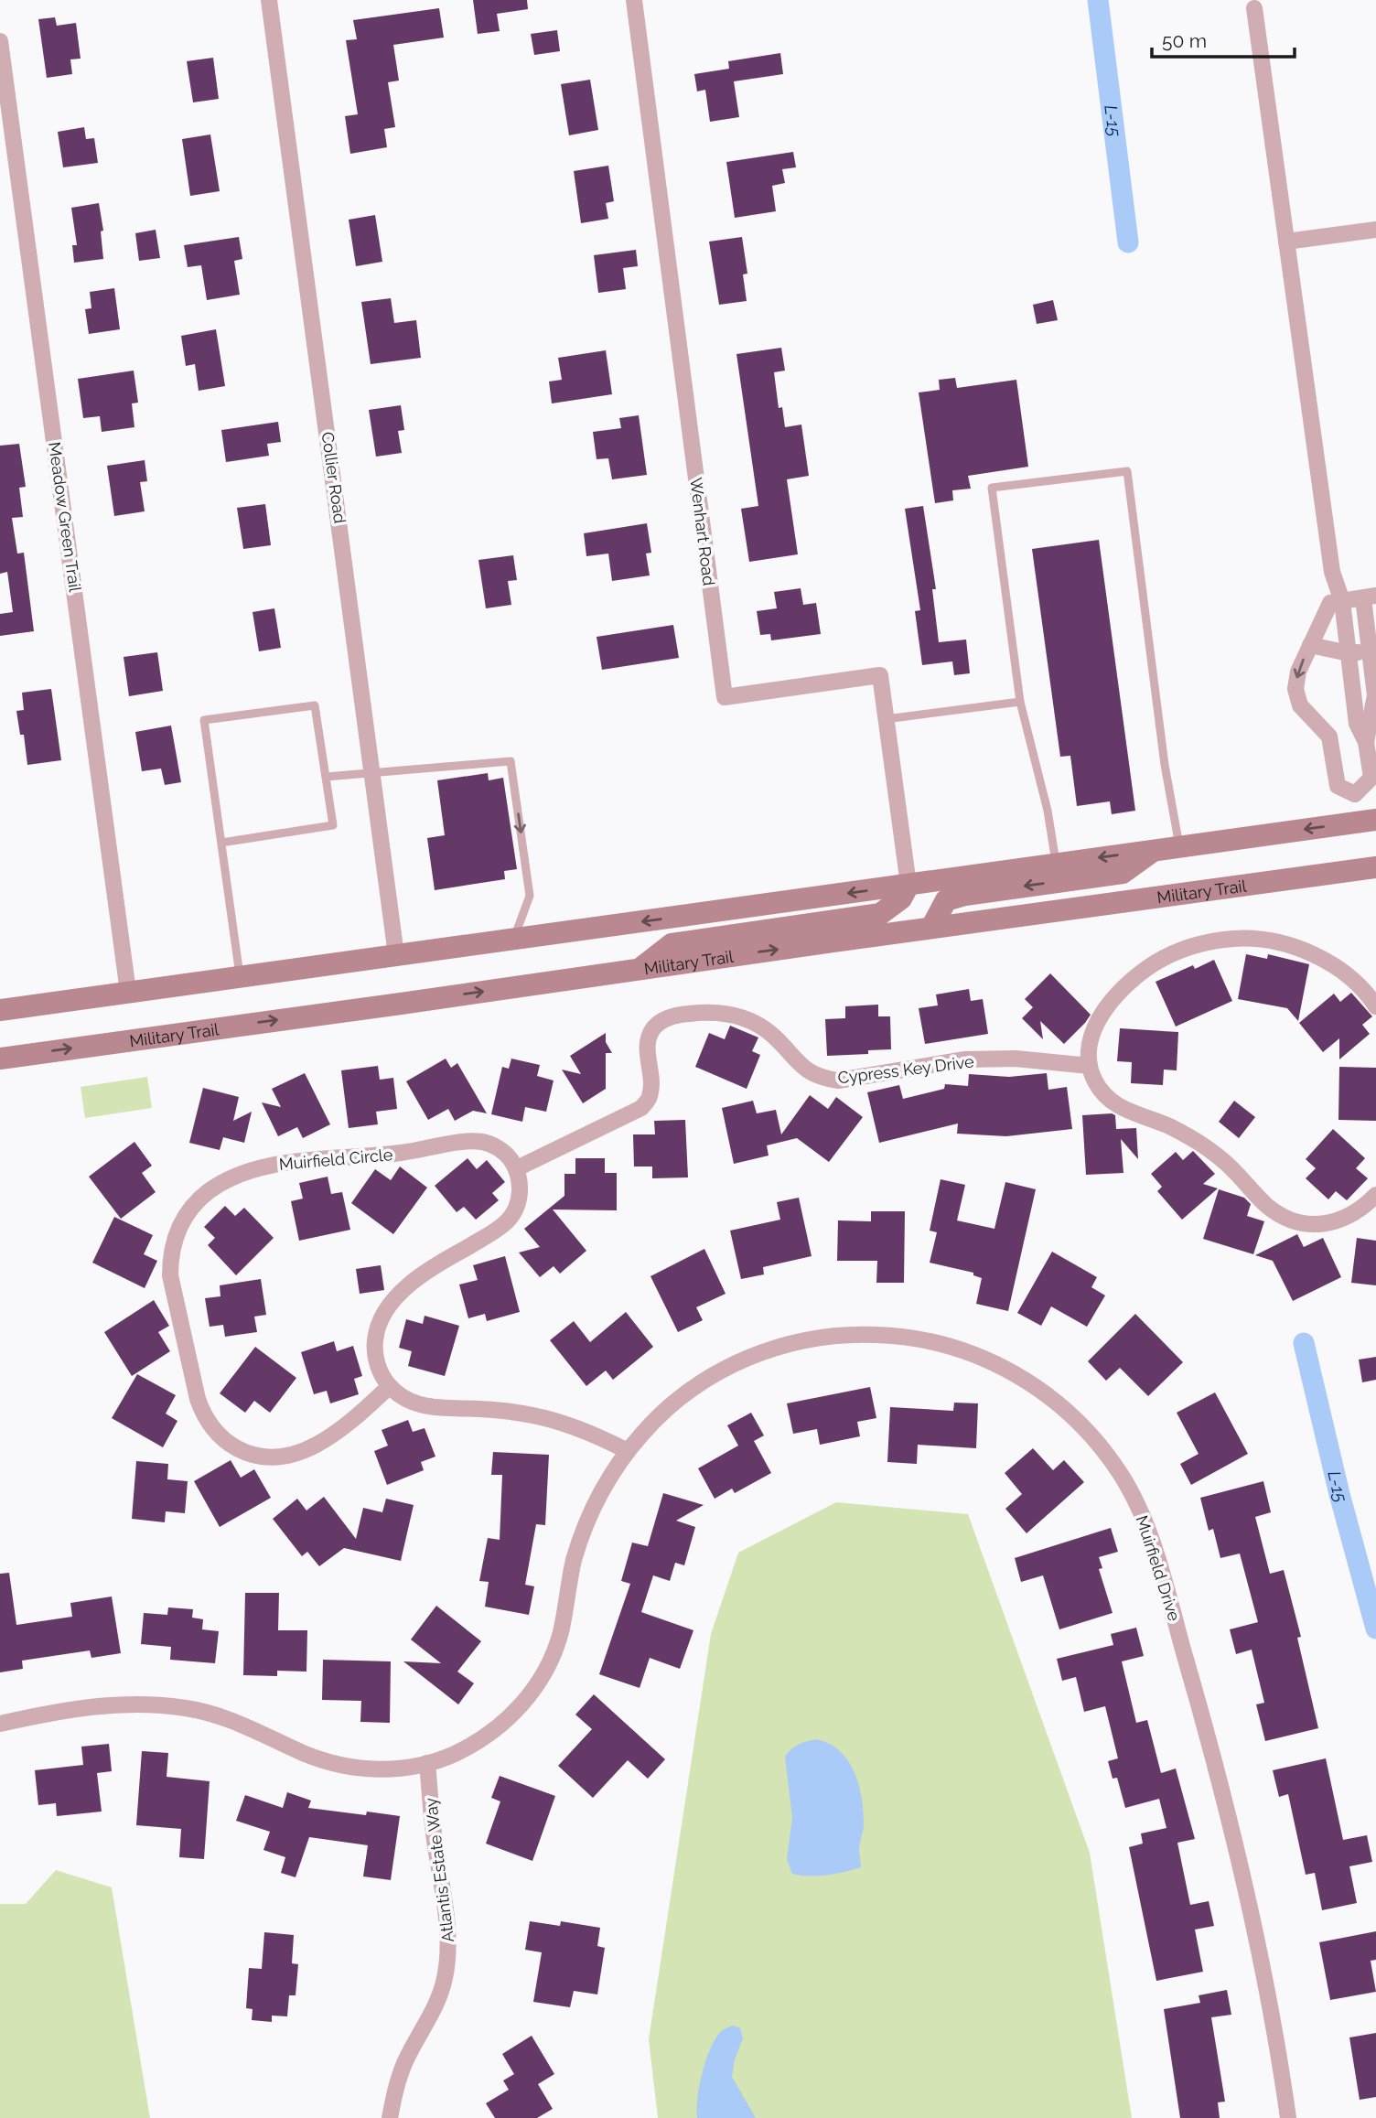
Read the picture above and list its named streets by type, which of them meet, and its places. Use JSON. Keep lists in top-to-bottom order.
{
  "streets": {
    "main road": ["Military Trail"],
    "street": [
      "Collier Road",
      "Meadow Green Trail",
      "Wenhart Road",
      "Cypress Key Drive",
      "Muirfield Circle",
      "Muirfield Drive",
      "Atlantis Estate Way"
    ]
  },
  "crossings": [
    ["Cypress Key Drive", "Muirfield Circle"],
    ["Muirfield Drive", "Atlantis Estate Way"]
  ],
  "water": ["L-15"],
  "scale_bar": "50 m"
}
